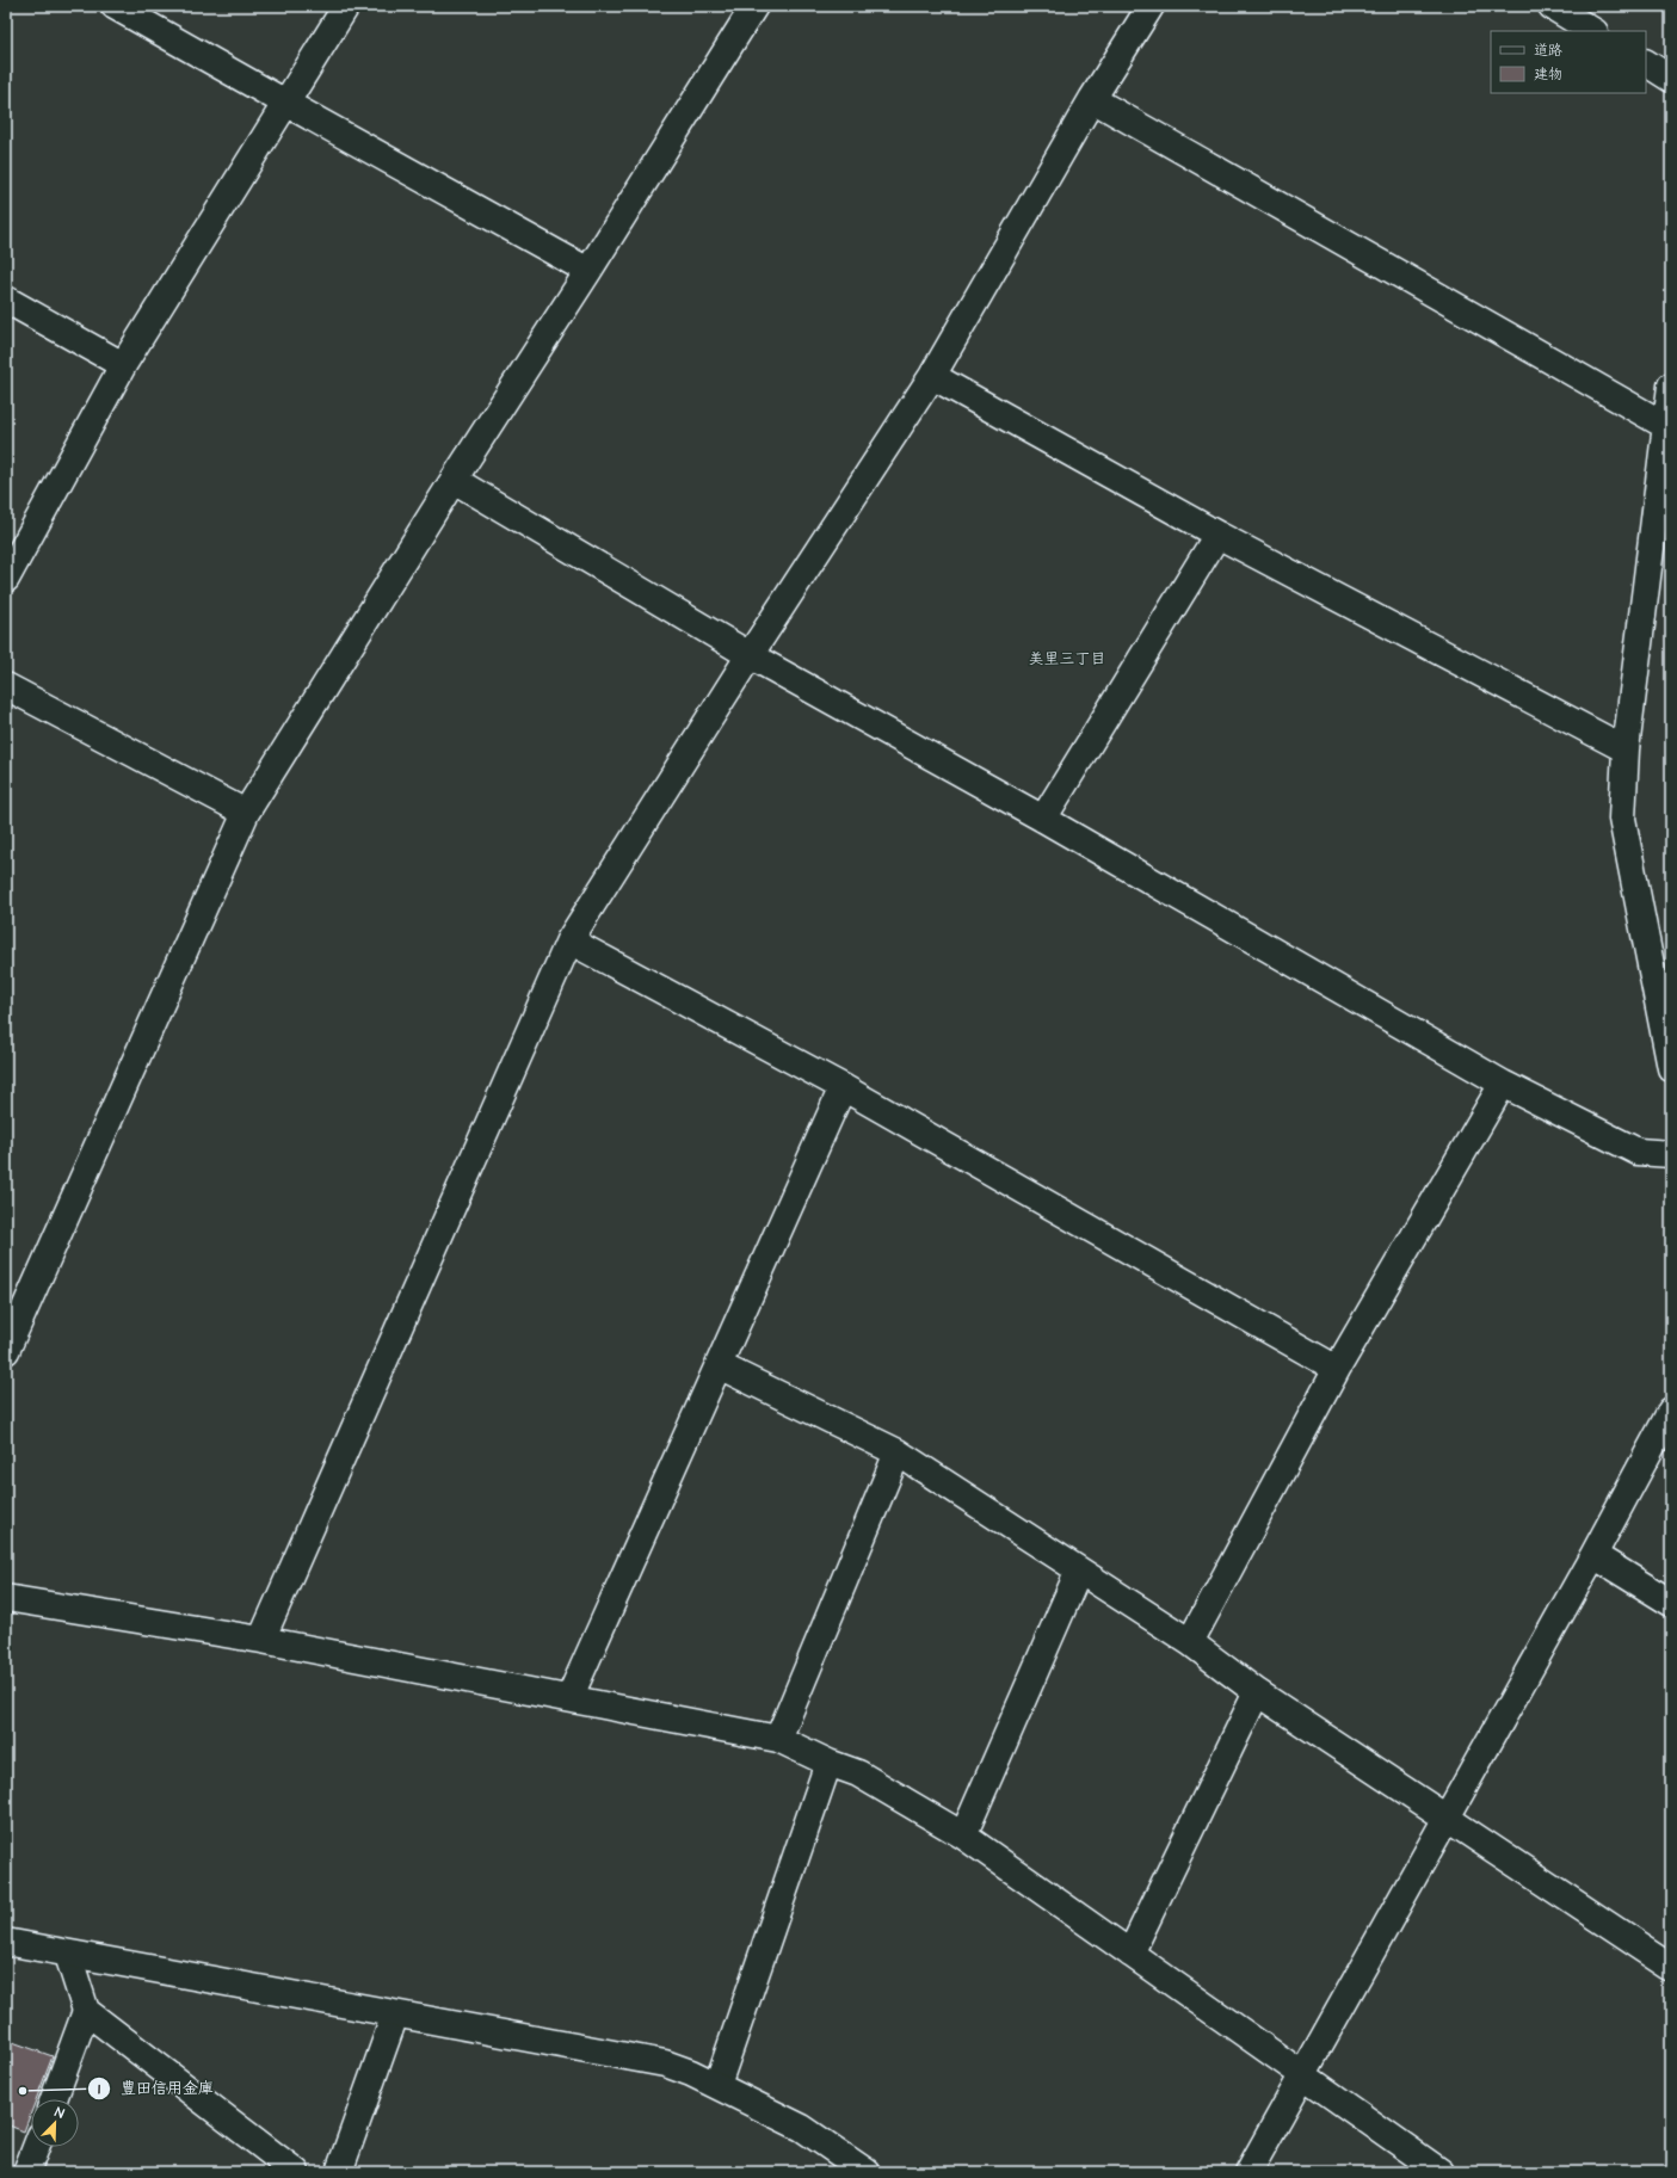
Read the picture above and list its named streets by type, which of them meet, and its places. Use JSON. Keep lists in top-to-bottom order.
{
  "districts": ["美里三丁目"],
  "places": ["豊田信用金庫"],
  "legend": ["道路", "建物"],
  "north": "top right"
}
